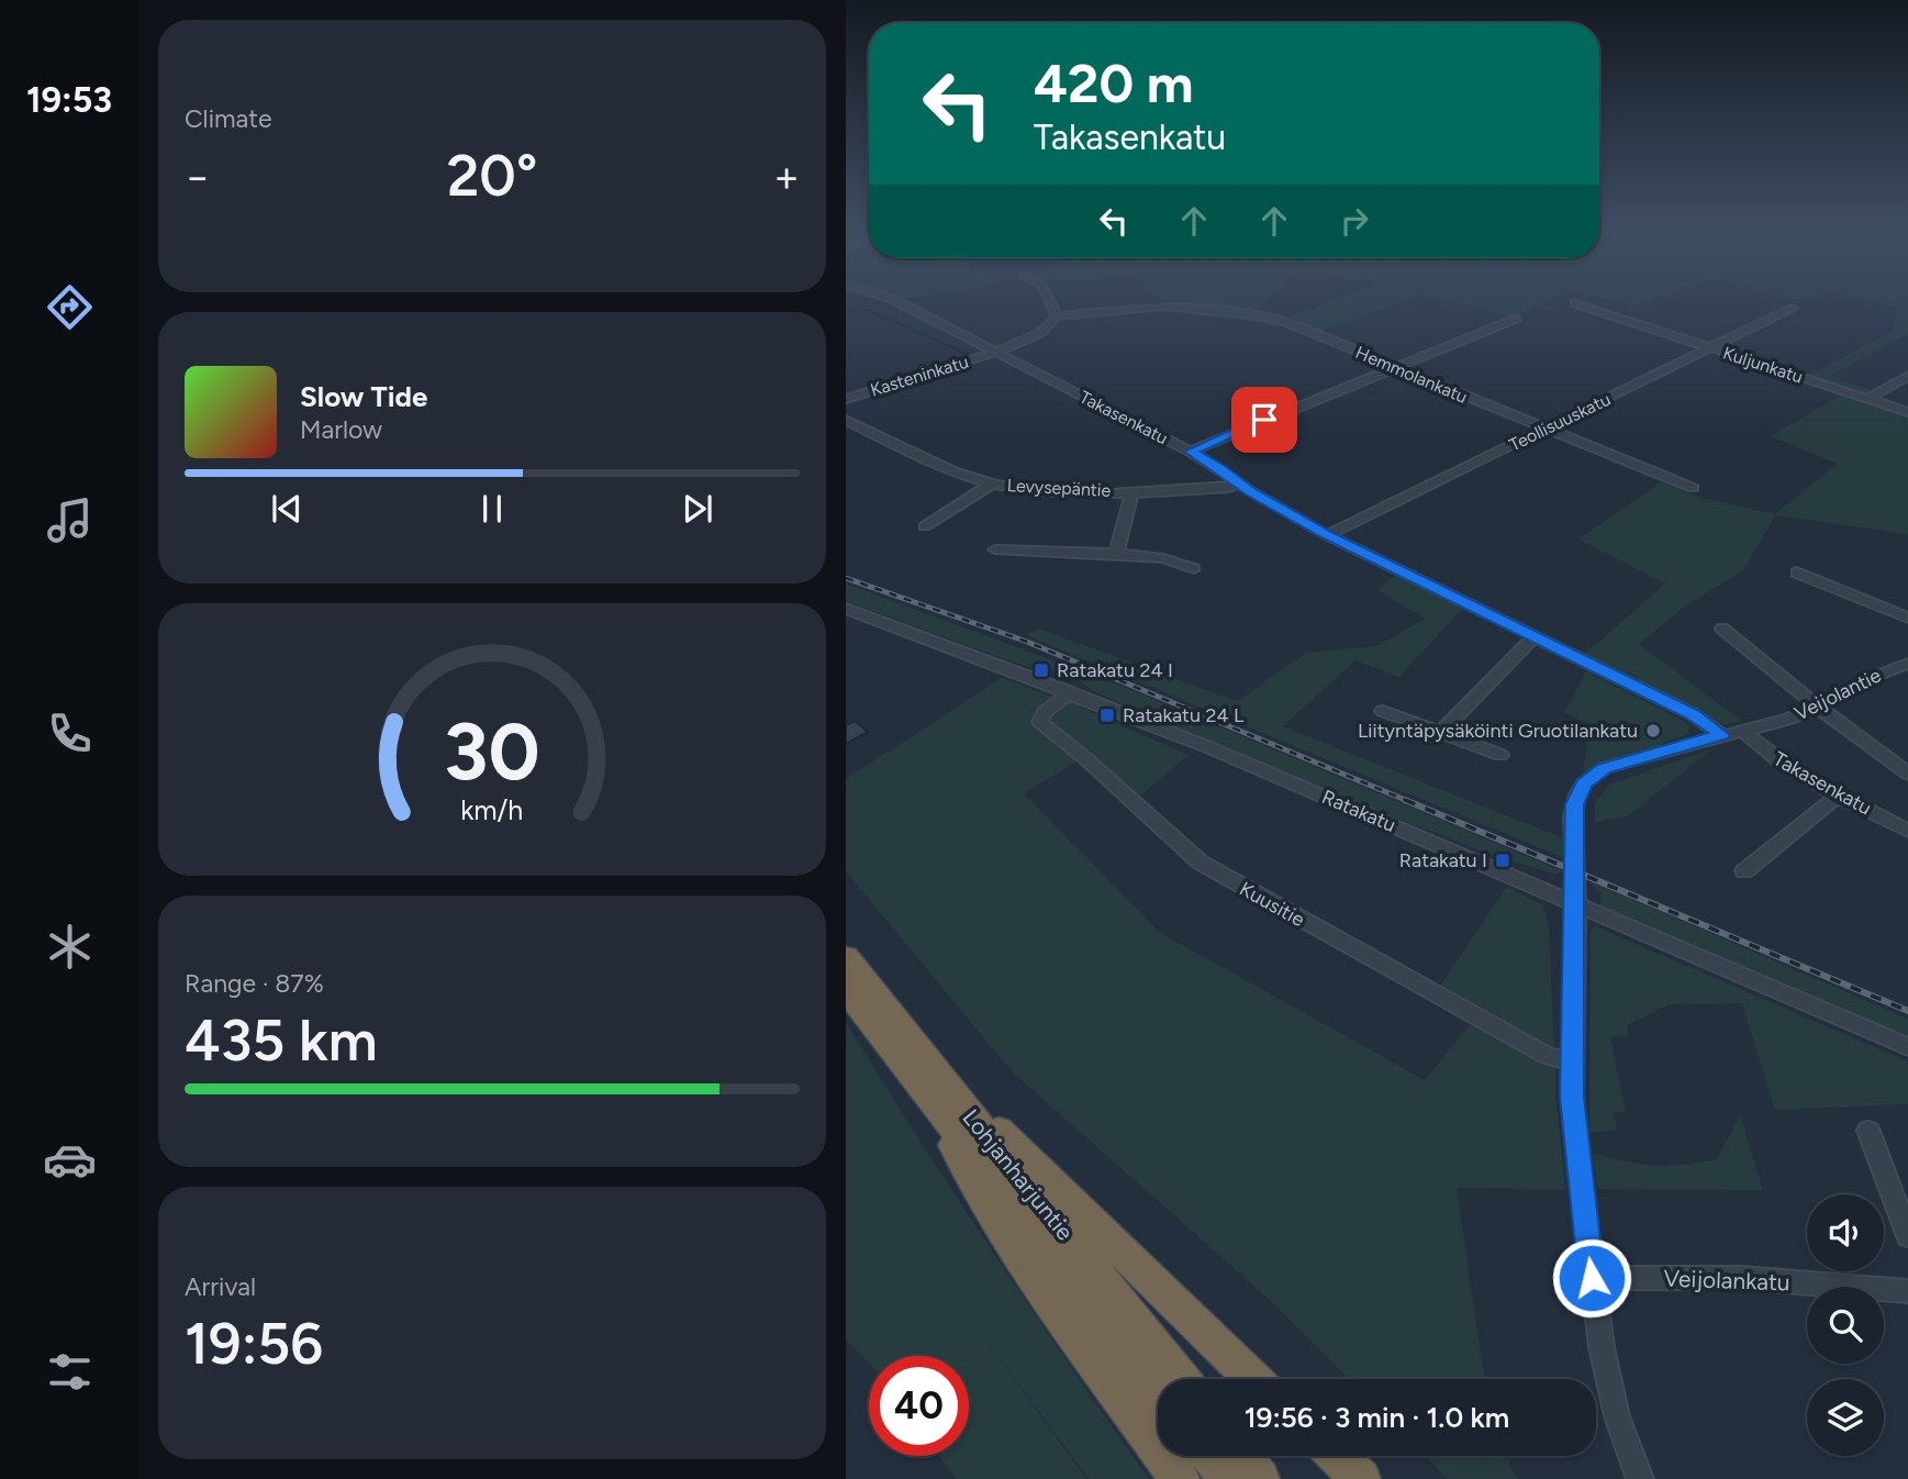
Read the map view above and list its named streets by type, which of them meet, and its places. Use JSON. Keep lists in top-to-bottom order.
{
  "streets": {
    "highway": ["Lohjanharjuntie"],
    "street": [
      "Kuljunkatu",
      "Hemmolankatu",
      "Kasteninkatu",
      "Takasenkatu",
      "Teollisuuskatu",
      "Levysepäntie",
      "Veijolantie",
      "Ratakatu",
      "Kuusitie",
      "Veijolankatu"
    ]
  },
  "crossings": [
    ["Kuljunkatu", "Teollisuuskatu"],
    ["Hemmolankatu", "Teollisuuskatu"],
    ["Kasteninkatu", "Takasenkatu"],
    ["Takasenkatu", "Teollisuuskatu"],
    ["Takasenkatu", "Levysepäntie"],
    ["Takasenkatu", "Veijolantie"],
    ["Veijolantie", "Ratakatu"],
    ["Veijolantie", "Kuusitie"],
    ["Veijolantie", "Veijolankatu"],
    ["Ratakatu", "Kuusitie"]
  ],
  "places": {
    "transit": ["Ratakatu 24 I", "Ratakatu 24 L", "Ratakatu I"],
    "other": ["Liityntäpysäköinti Gruotilankatu"]
  },
  "page": {
    "tabs": "19:53",
    "tile": [
      "Climate",
      ["Range · 87%", "435 km"],
      ["Arrival", "19:56"]
    ],
    "turn": ["420 m", "Takasenkatu"],
    "heat": ["−", "20°", "+"],
    "song": ["Slow Tide", "Marlow"],
    "limit": "40",
    "trip": "19:56 · 3 min · 1.0 km",
    "gauge": ["30", "km/h"]
  }
}
